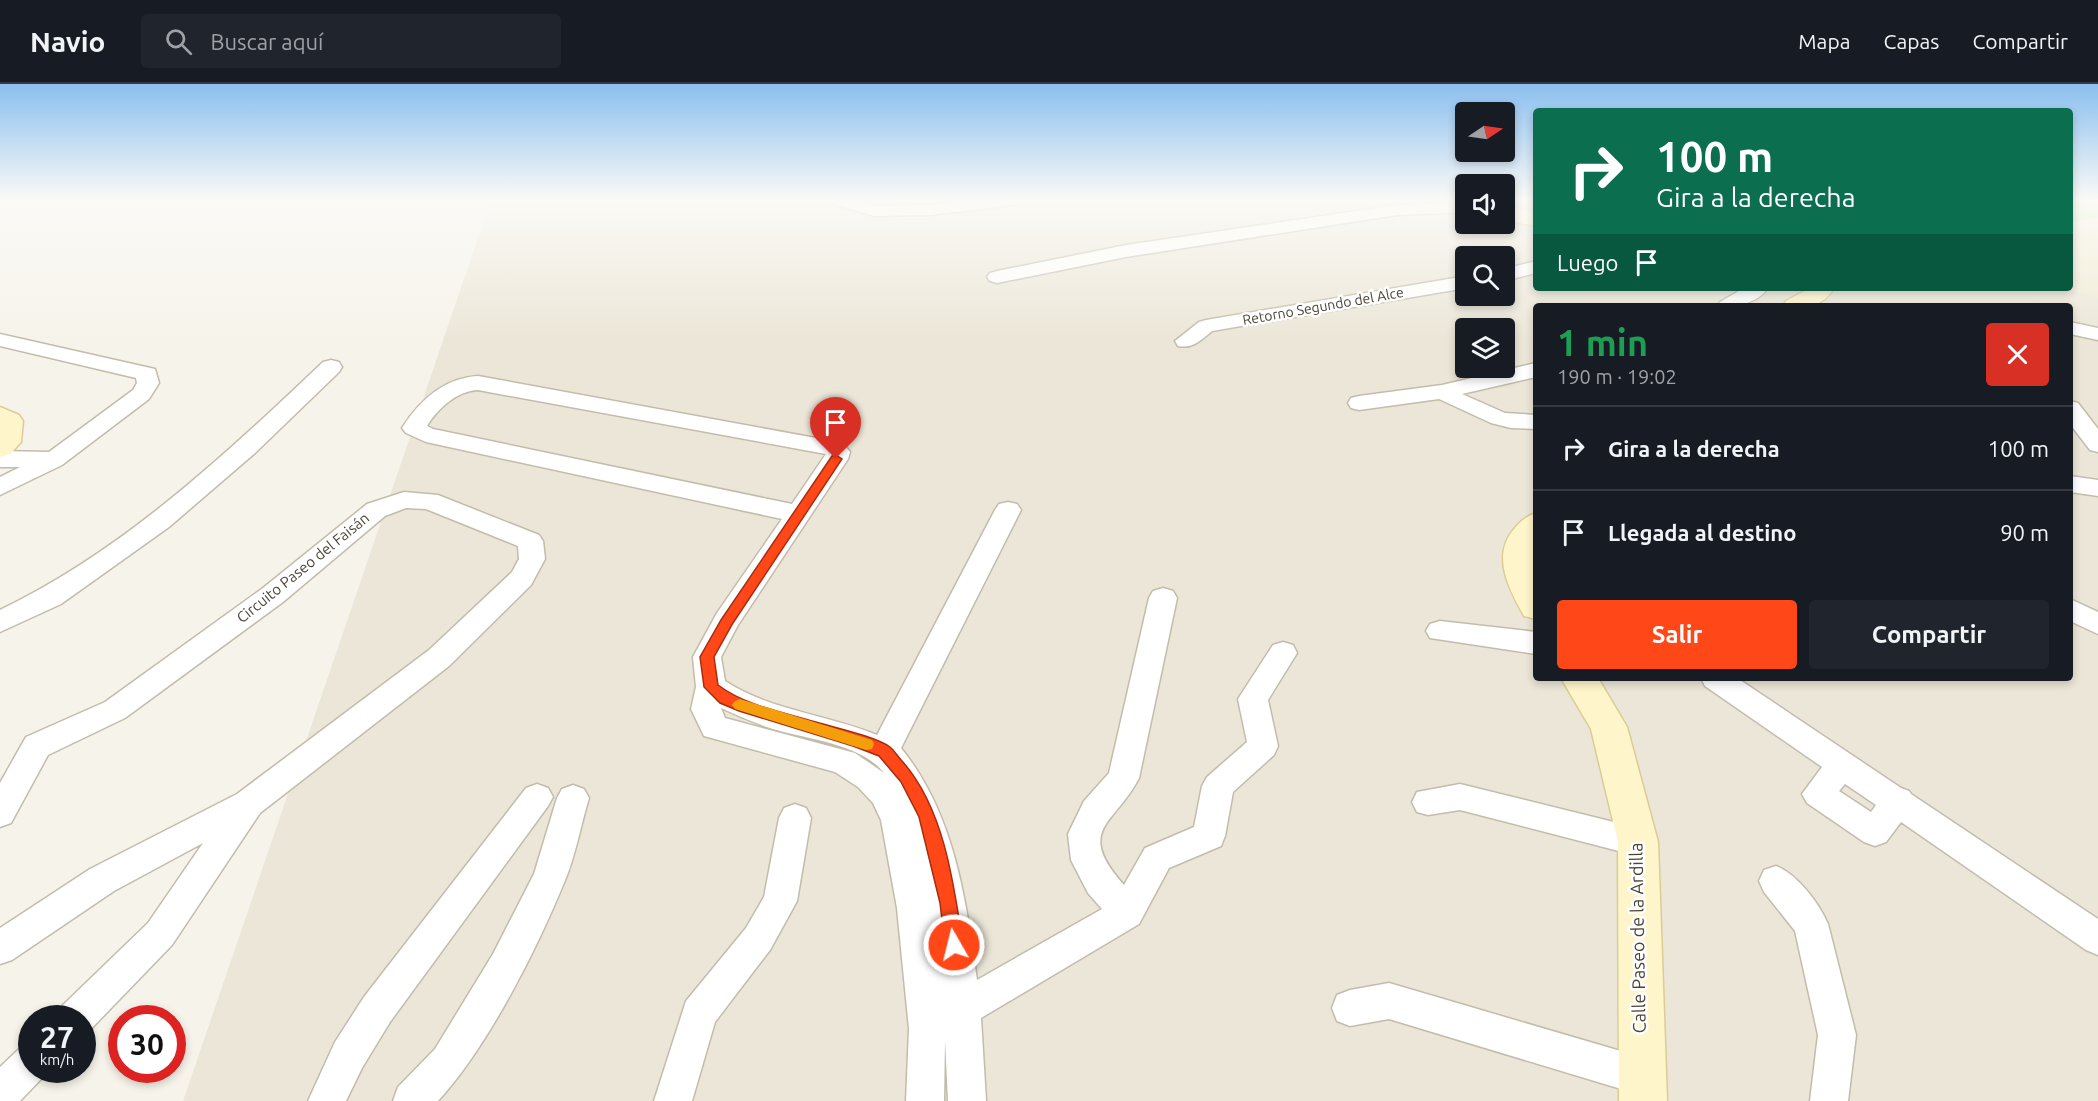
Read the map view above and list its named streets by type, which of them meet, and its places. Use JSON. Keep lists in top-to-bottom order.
{
  "streets": {
    "street": ["Retorno Segundo del Alce", "Circuito Paseo del Faisán", "Calle Paseo de la Ardilla"]
  },
  "north": "right",
  "page": {
    "header": "Navio",
    "search": "Buscar aquí",
    "nav": ["Mapa", "Capas", "Compartir"],
    "turn": ["100 m", "Gira a la derecha"],
    "then": "Luego",
    "heading": ["1 min", "190 m · 19:02"],
    "list": [
      {
        "name": "Gira a la derecha",
        "value": "100 m"
      },
      {
        "name": "Llegada al destino",
        "value": "90 m"
      }
    ],
    "buttons": ["Salir", "Compartir"],
    "speed": "27 km/h",
    "limit": "30"
  }
}
